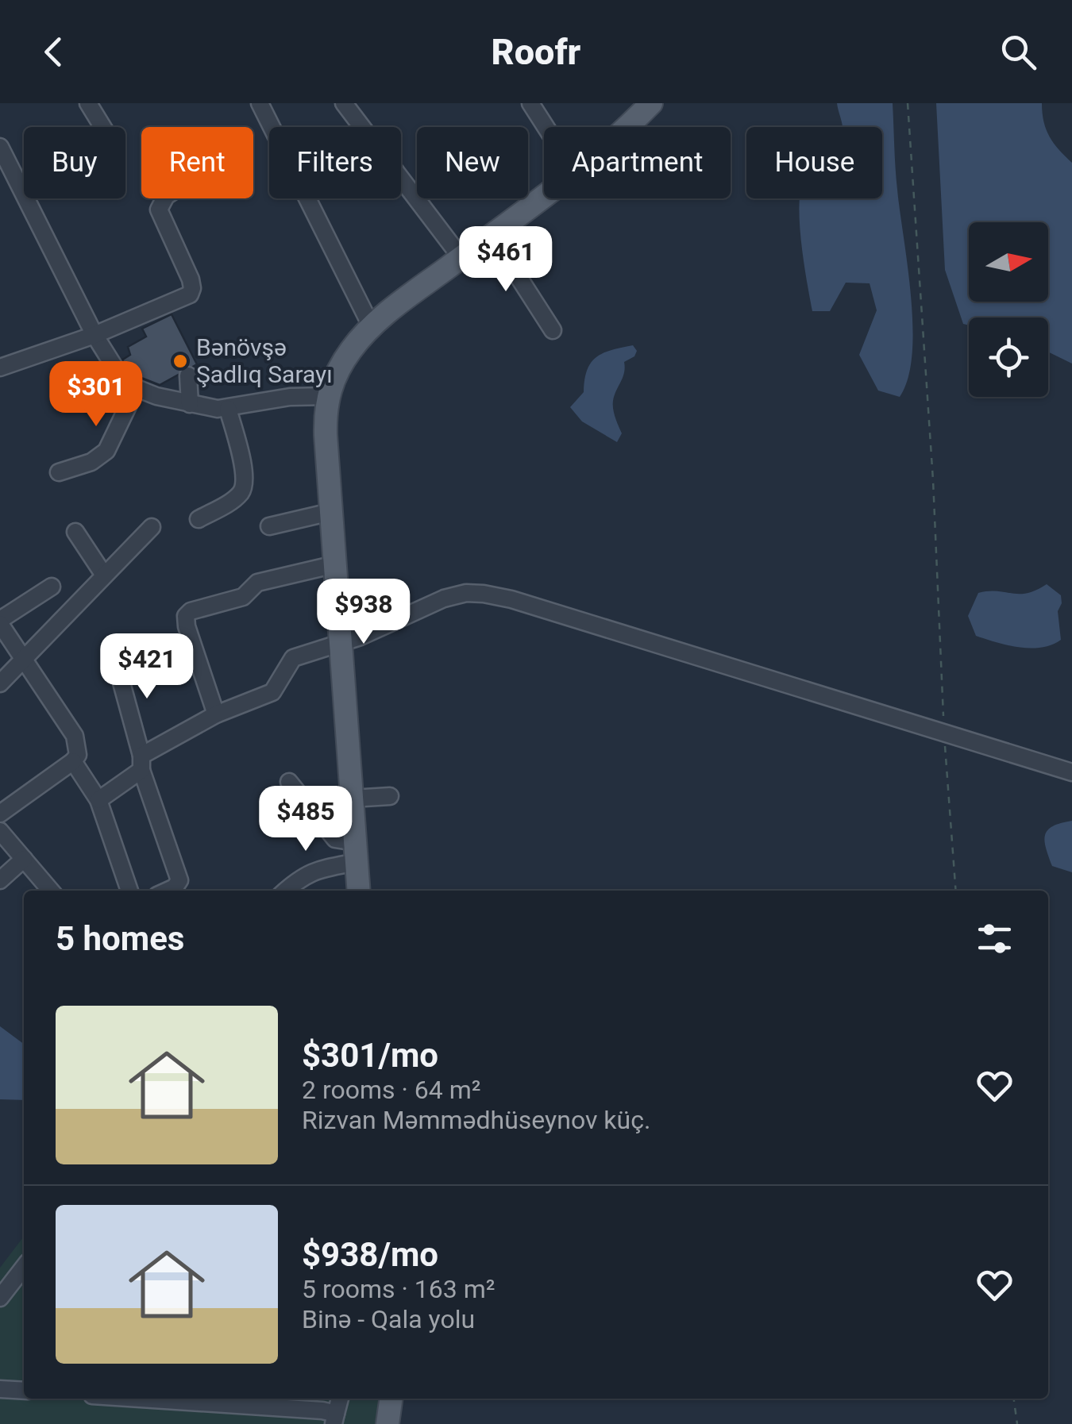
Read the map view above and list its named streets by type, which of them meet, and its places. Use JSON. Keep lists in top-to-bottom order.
{
  "places": ["Bənövşə Şadlıq Sarayı"],
  "north": "right",
  "page": {
    "header": "Roofr",
    "chip": [
      "Buy",
      "Rent",
      "Filters",
      "New",
      "Apartment",
      "House"
    ],
    "price": [
      "$461",
      "$301",
      "$938",
      "$421",
      "$485"
    ],
    "heading": "5 homes",
    "list": [
      {
        "name": "$301/mo",
        "note": "2 rooms · 64 m² · Rizvan Məmmədhüseynov küç."
      },
      {
        "name": "$938/mo",
        "note": "5 rooms · 163 m² · Binə - Qala yolu"
      }
    ]
  }
}
